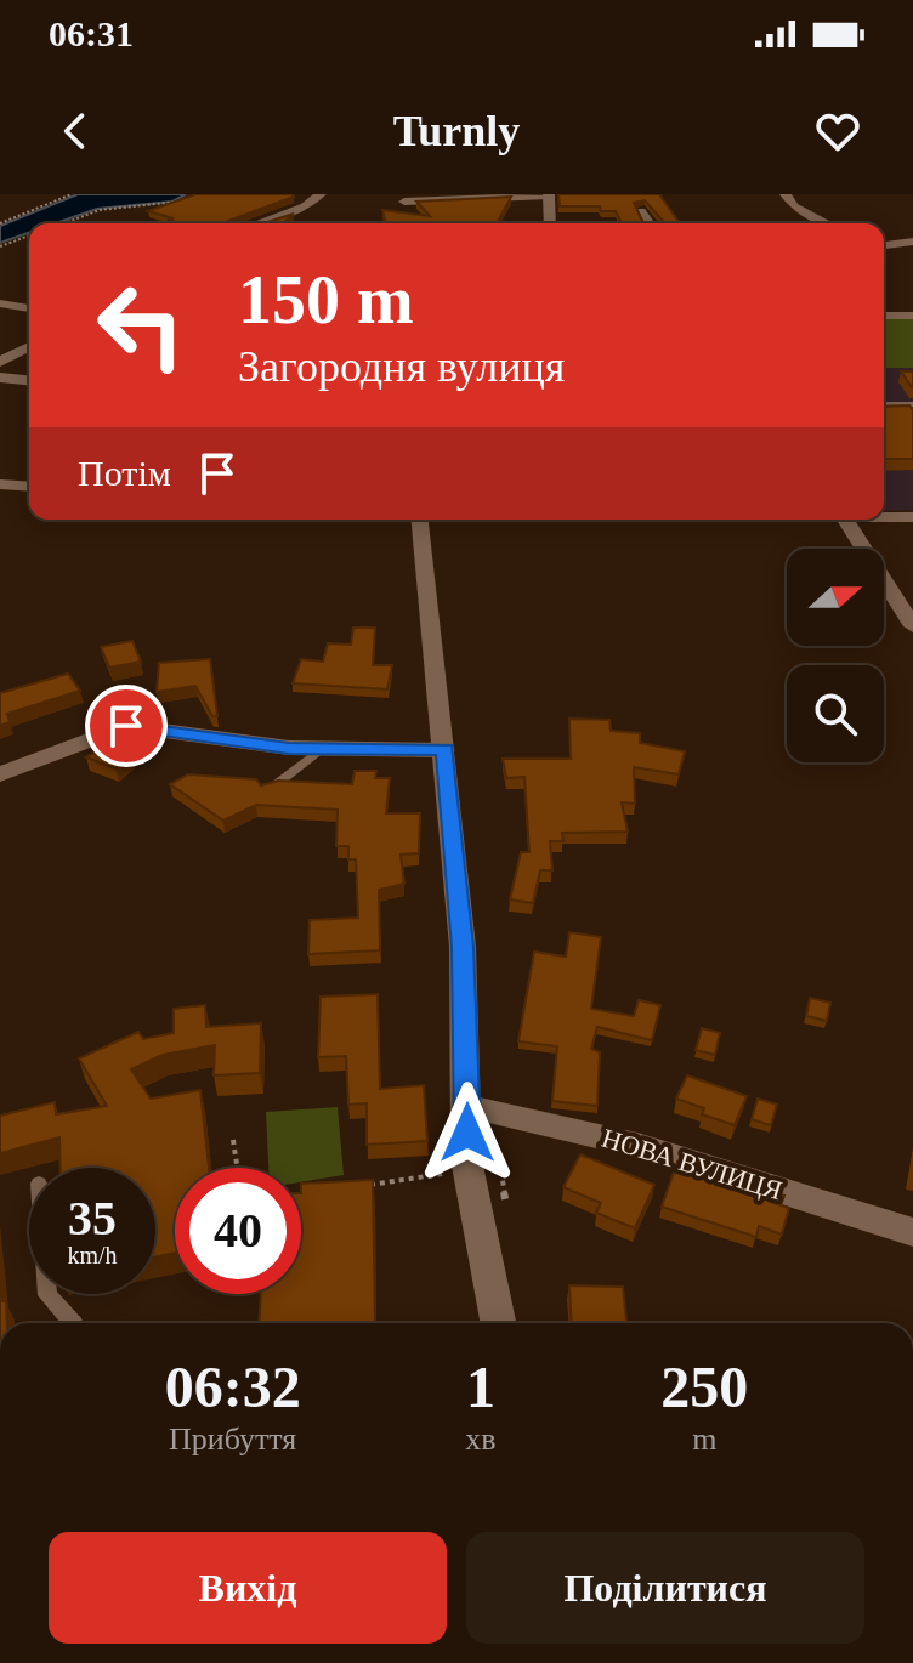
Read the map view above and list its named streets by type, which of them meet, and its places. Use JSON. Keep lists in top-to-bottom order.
{
  "streets": {
    "street": ["НОВА ВУЛИЦЯ"]
  },
  "north": "right",
  "page": {
    "status": "06:31",
    "header": "Turnly",
    "turn": ["150 m", "Загородня вулиця"],
    "then": "Потім",
    "speed": "35 km/h",
    "limit": "40",
    "eta": [
      "06:32",
      "Прибуття",
      "1",
      "хв",
      "250",
      "m"
    ],
    "buttons": ["Вихід", "Поділитися"]
  }
}
